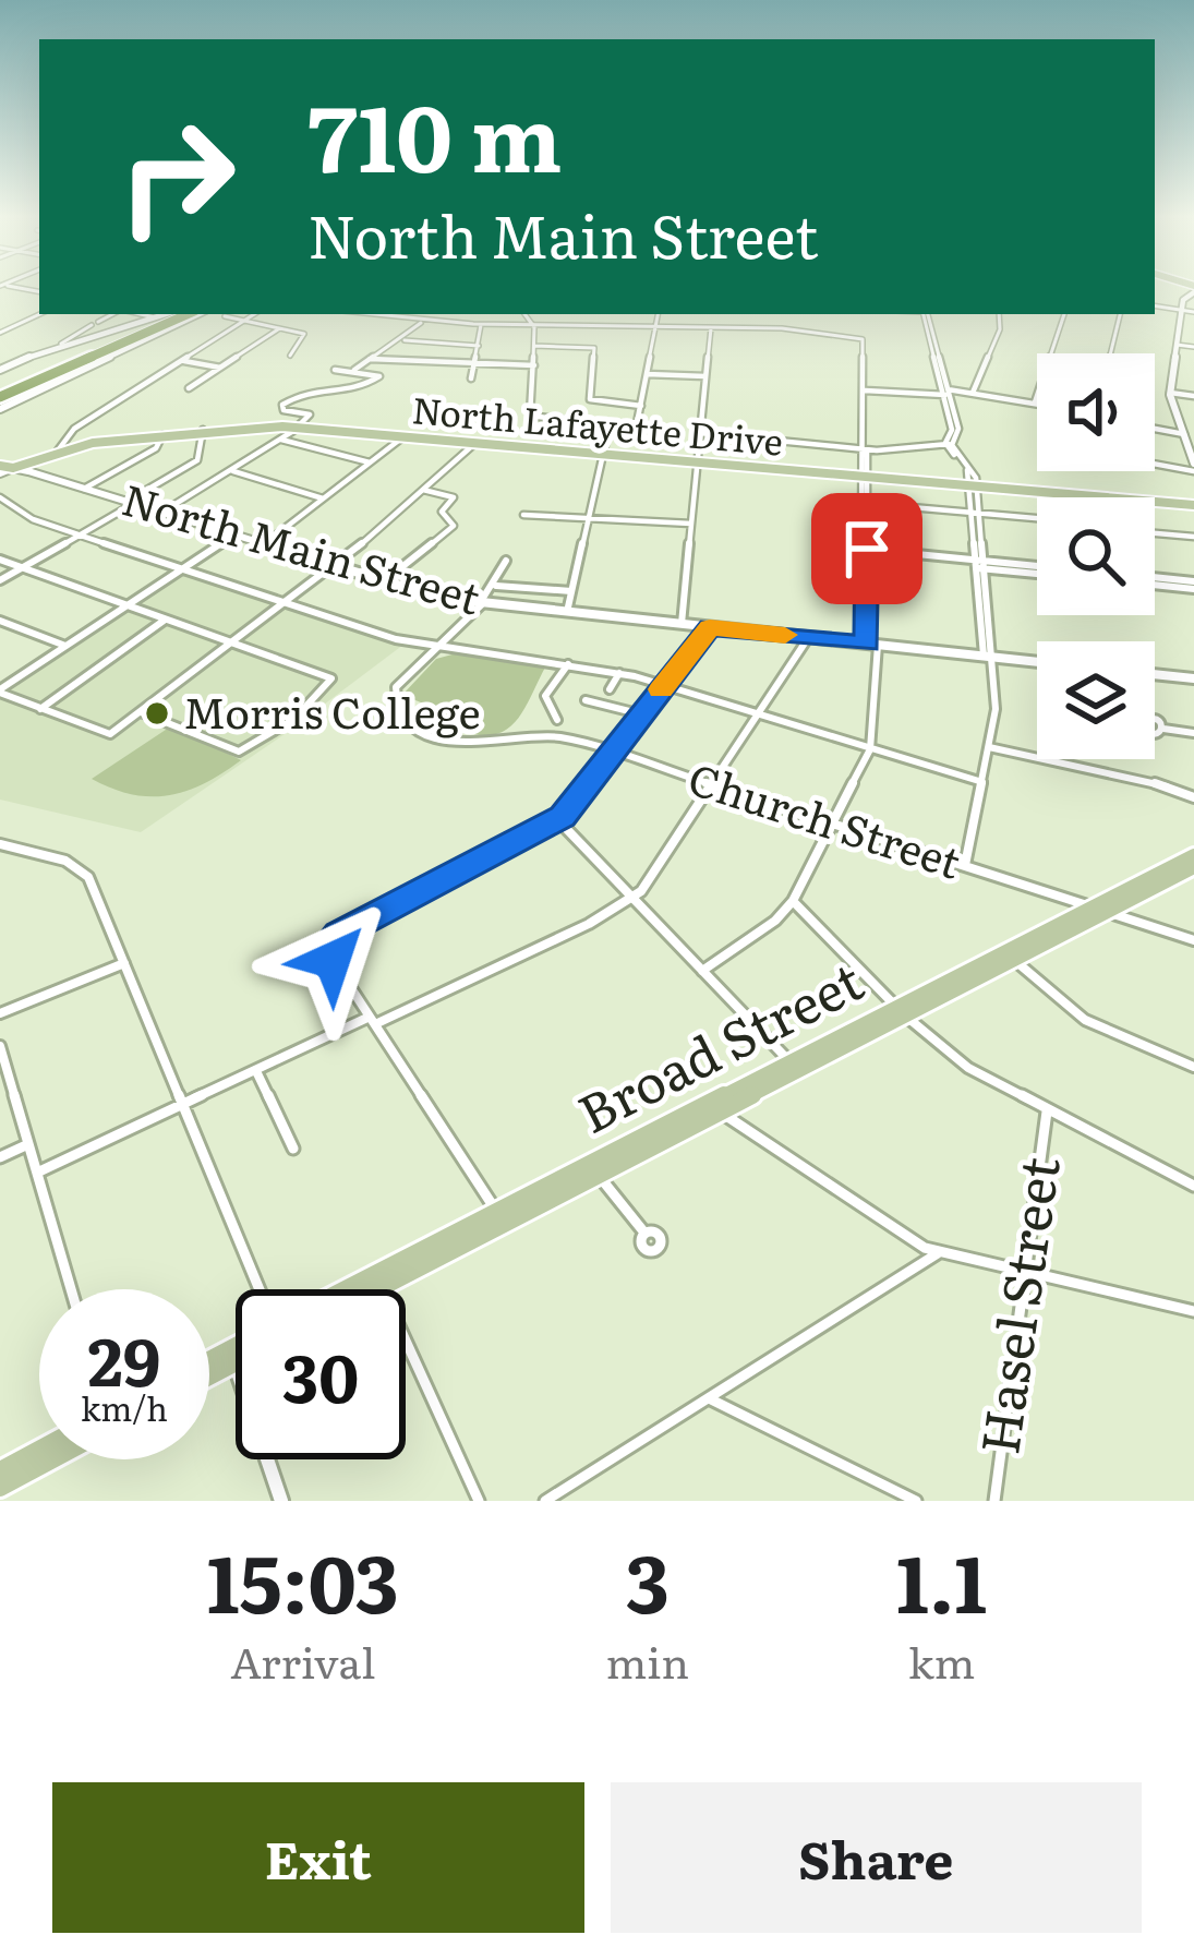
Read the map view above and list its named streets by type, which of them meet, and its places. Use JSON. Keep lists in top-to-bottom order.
{
  "streets": {
    "main road": ["North Lafayette Drive", "North Main Street", "Broad Street"],
    "street": ["Church Street", "Hasel Street"]
  },
  "crossings": [
    ["North Lafayette Drive", "North Main Street"],
    ["Church Street", "Broad Street"]
  ],
  "places": ["Morris College"],
  "page": {
    "turn": ["710 m", "North Main Street"],
    "speed": "29 km/h",
    "limit": "30",
    "eta": [
      "15:03",
      "Arrival",
      "3",
      "min",
      "1.1",
      "km"
    ],
    "buttons": ["Exit", "Share"]
  }
}
